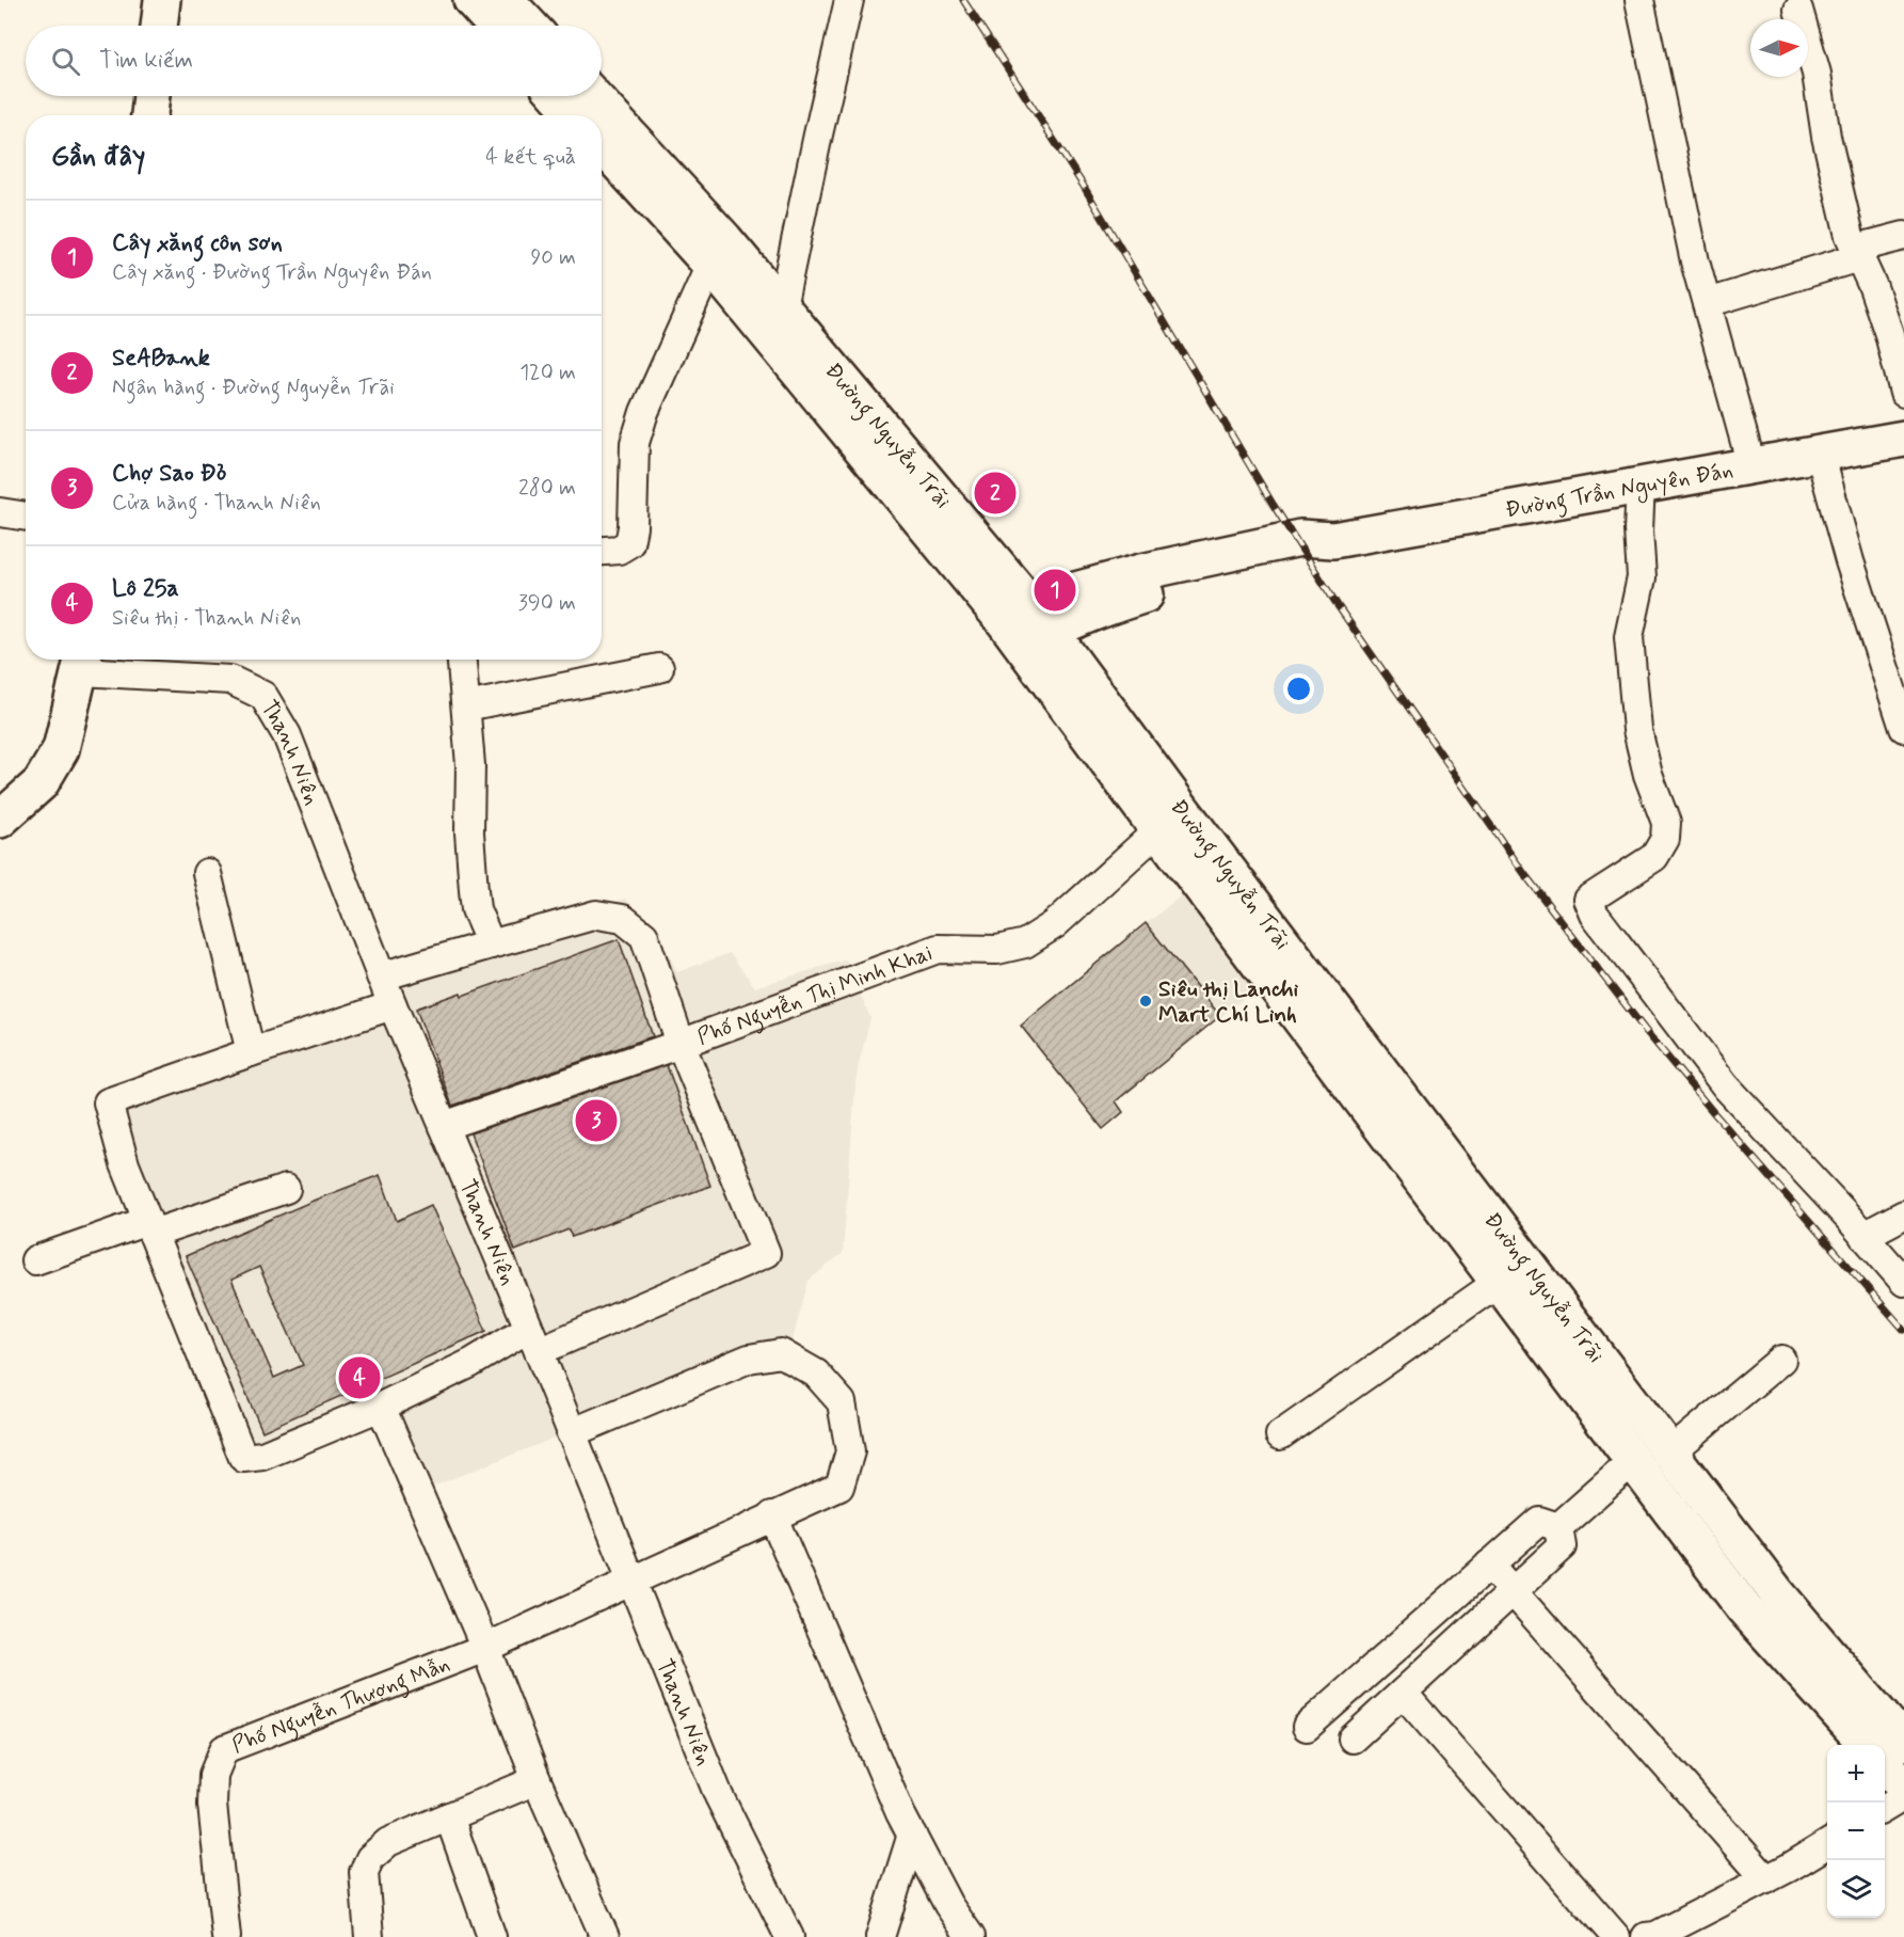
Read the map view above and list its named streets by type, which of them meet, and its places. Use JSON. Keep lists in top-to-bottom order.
{
  "streets": {
    "highway": ["Đường Nguyễn Trãi", "Đường Trần Nguyên Đán"],
    "street": ["Thanh Niên", "Phố Nguyễn Thị Minh Khai", "Phố Nguyễn Thượng Mẫn"]
  },
  "crossings": [
    ["Đường Nguyễn Trãi", "Đường Trần Nguyên Đán"],
    ["Đường Nguyễn Trãi", "Phố Nguyễn Thị Minh Khai"],
    ["Thanh Niên", "Phố Nguyễn Thị Minh Khai"],
    ["Thanh Niên", "Phố Nguyễn Thượng Mẫn"]
  ],
  "places": ["Siêu thị Lanchi Mart Chí Linh"],
  "north": "right",
  "page": {
    "search": "Tìm kiếm",
    "heading": ["Gần đây", "4 kết quả"],
    "list": [
      {
        "mark": "1",
        "name": "Cây xăng côn sơn",
        "note": "Cây xăng · Đường Trần Nguyên Đán",
        "value": "90 m"
      },
      {
        "mark": "2",
        "name": "SeABank",
        "note": "Ngân hàng · Đường Nguyễn Trãi",
        "value": "120 m"
      },
      {
        "mark": "3",
        "name": "Chợ Sao Đỏ",
        "note": "Cửa hàng · Thanh Niên",
        "value": "280 m"
      },
      {
        "mark": "4",
        "name": "Lô 25a",
        "note": "Siêu thị · Thanh Niên",
        "value": "390 m"
      }
    ],
    "pins": [
      "2",
      "1",
      "3",
      "4"
    ],
    "map_buttons": ["+", "−"]
  }
}
